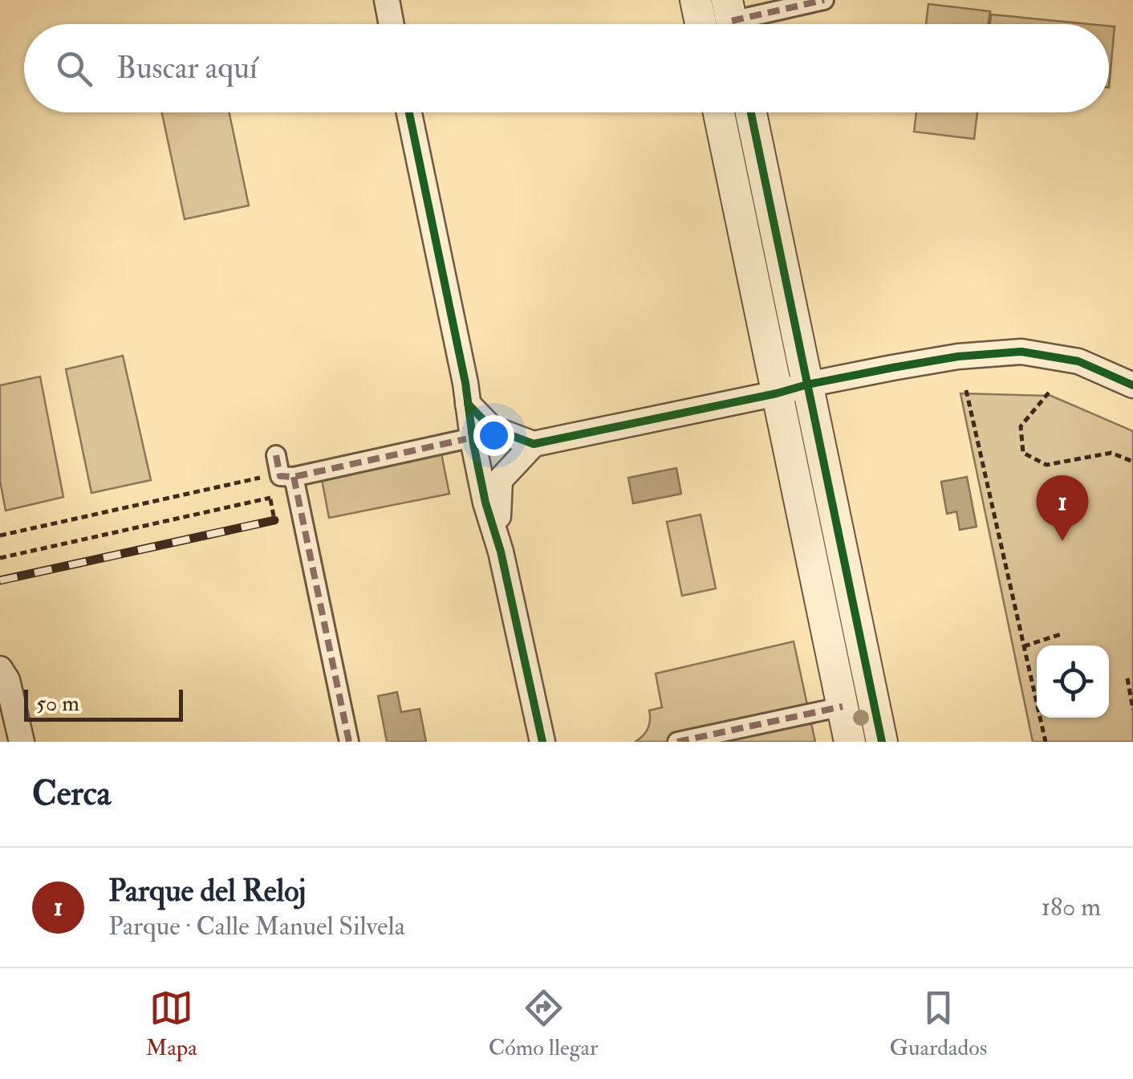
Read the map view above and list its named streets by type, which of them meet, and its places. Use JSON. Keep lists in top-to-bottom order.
{
  "scale_bar": "50 m",
  "page": {
    "search": "Buscar aquí",
    "pins": "1",
    "scale": "50 m",
    "heading": "Cerca",
    "list": [
      {
        "mark": "1",
        "name": "Parque del Reloj",
        "note": "Parque · Calle Manuel Silvela",
        "value": "180 m"
      }
    ],
    "nav": ["Mapa", "Cómo llegar", "Guardados"]
  }
}
